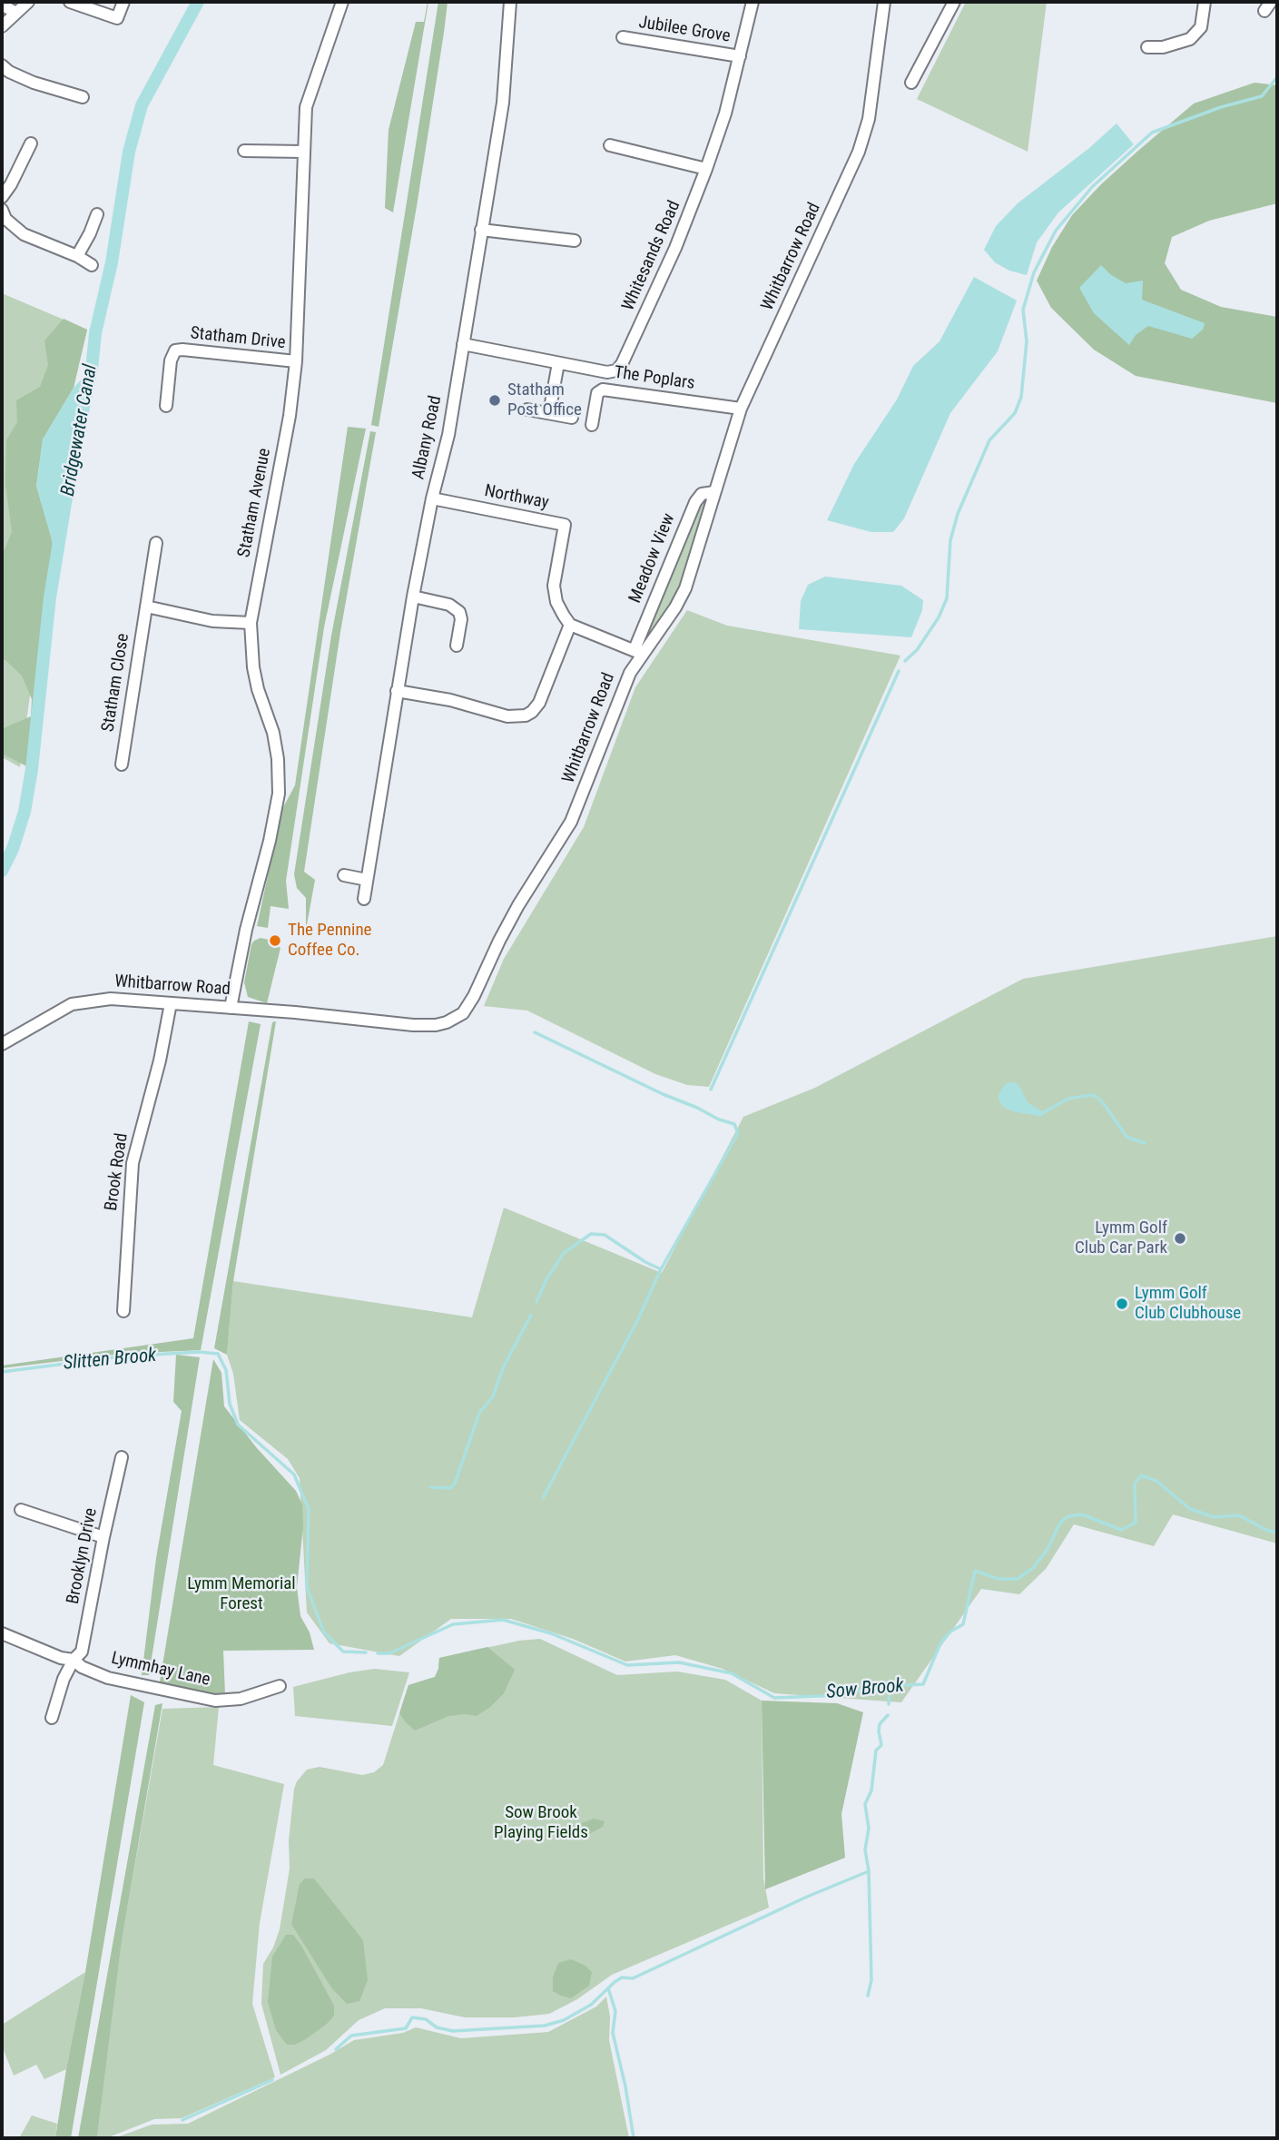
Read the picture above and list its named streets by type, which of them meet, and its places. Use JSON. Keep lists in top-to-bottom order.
{
  "streets": {
    "street": [
      "Jubilee Grove",
      "Whitesands Road",
      "Whitbarrow Road",
      "Statham Drive",
      "The Poplars",
      "Albany Road",
      "Northway",
      "Statham Avenue",
      "Meadow View",
      "Statham Close",
      "Brook Road",
      "Brooklyn Drive",
      "Lymmhay Lane"
    ]
  },
  "crossings": [
    ["Jubilee Grove", "Whitesands Road"],
    ["Whitesands Road", "Albany Road"],
    ["Whitbarrow Road", "The Poplars"],
    ["Whitbarrow Road", "Statham Avenue"],
    ["Whitbarrow Road", "Meadow View"],
    ["Whitbarrow Road", "Brook Road"],
    ["Statham Drive", "Statham Avenue"],
    ["Albany Road", "Northway"],
    ["Brooklyn Drive", "Lymmhay Lane"]
  ],
  "water": ["Bridgewater Canal", "Slitten Brook", "Sow Brook"],
  "parks": ["Lymm Memorial Forest", "Sow Brook Playing Fields"],
  "places": [
    "Statham Post Office",
    "The Pennine Coffee Co.",
    "Lymm Golf Club Car Park",
    "Lymm Golf Club Clubhouse"
  ]
}
